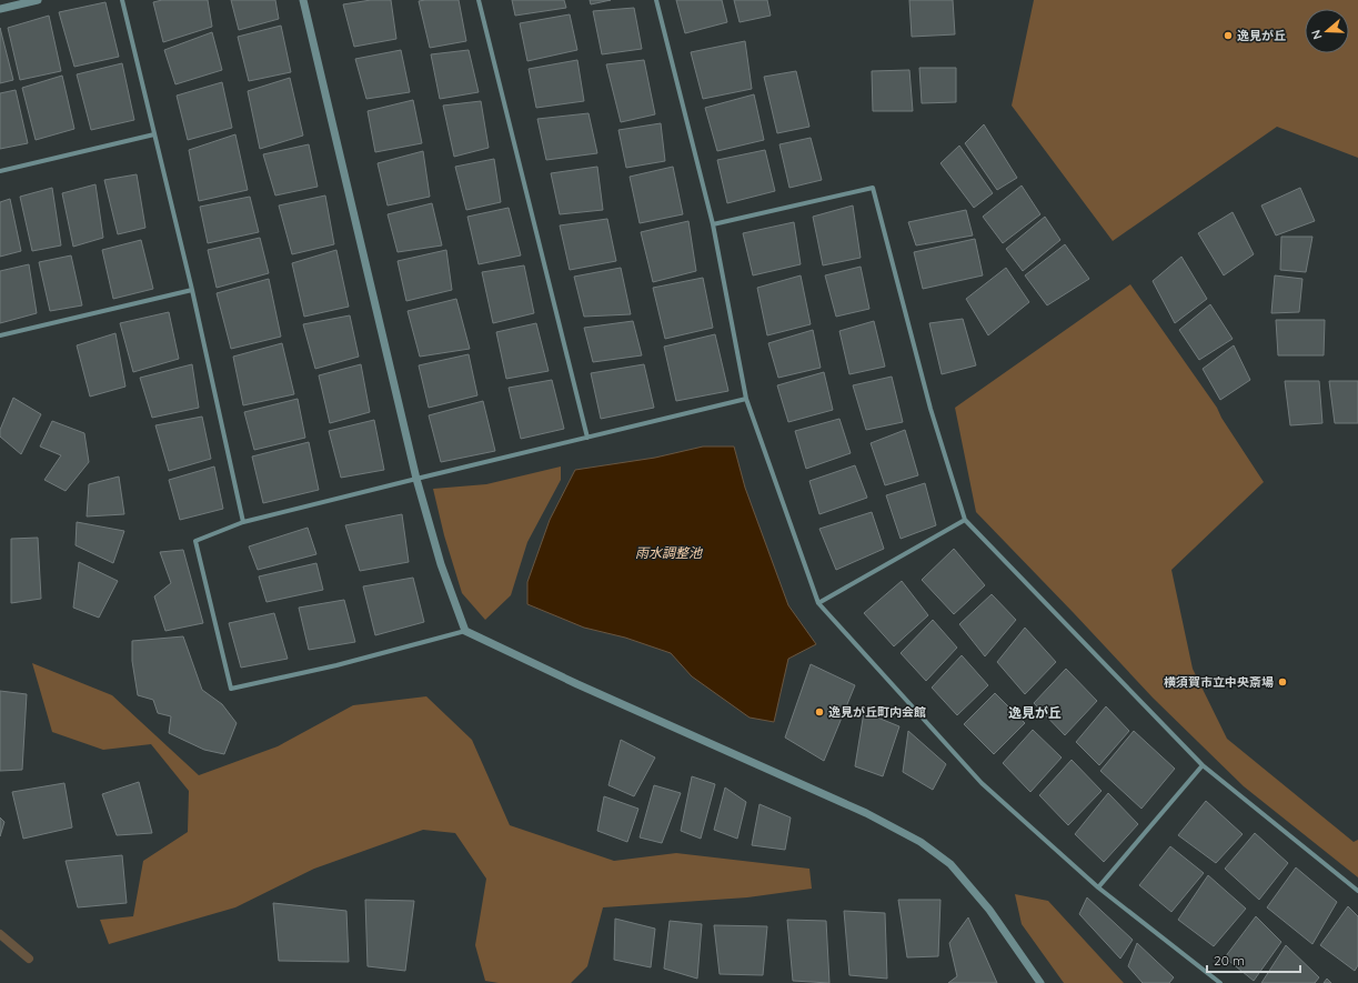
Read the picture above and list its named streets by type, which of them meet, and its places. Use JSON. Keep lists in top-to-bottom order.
{
  "districts": ["逸見が丘"],
  "water": ["雨水調整池"],
  "places": ["逸見が丘", "横須賀市立中央斎場", "逸見が丘町内会館"],
  "scale_bar": "20 m",
  "north": "left"
}
